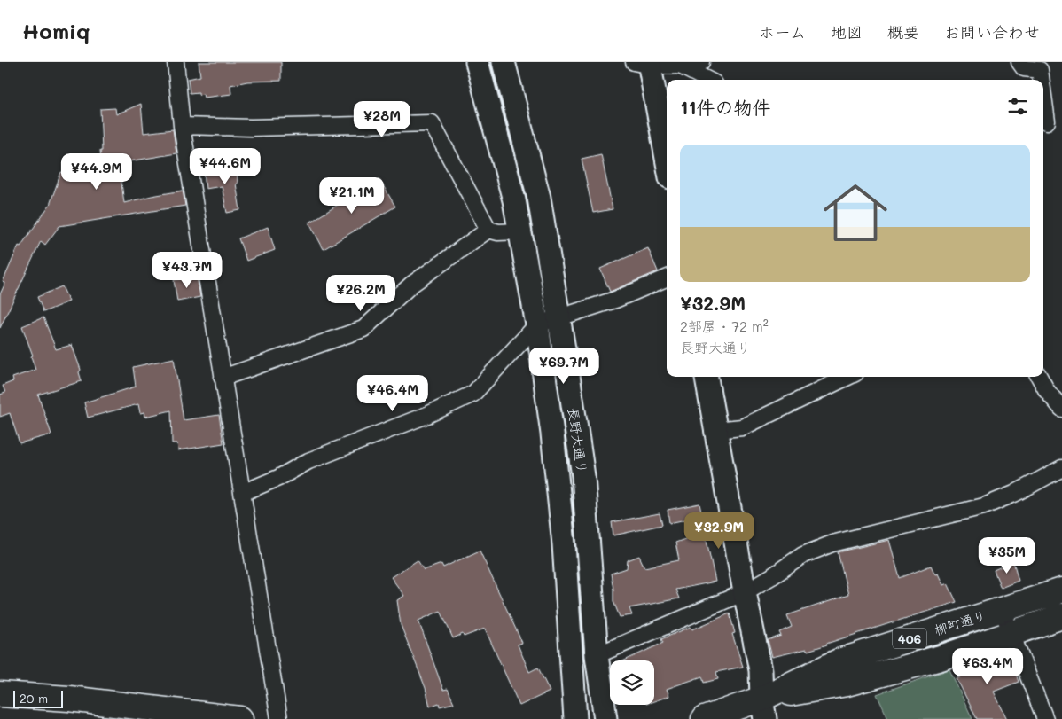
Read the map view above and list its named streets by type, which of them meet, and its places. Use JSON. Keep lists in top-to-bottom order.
{
  "streets": {
    "highway": ["柳町通り", "406"],
    "street": ["長野大通り"]
  },
  "scale_bar": "20 m",
  "page": {
    "header": "Homiq",
    "nav": [
      "ホーム",
      "地図",
      "概要",
      "お問い合わせ"
    ],
    "heading": "11件の物件",
    "price": [
      "¥28M",
      "¥44.6M",
      "¥44.9M",
      "¥21.1M",
      "¥43.7M",
      "¥26.2M",
      "¥69.7M",
      "¥46.4M",
      "¥32.9M",
      "¥35M",
      "¥63.4M"
    ],
    "list": [
      {
        "name": "¥32.9M",
        "note": "2部屋 · 72 m² · 長野大通り"
      }
    ],
    "scale": "20 m"
  }
}
